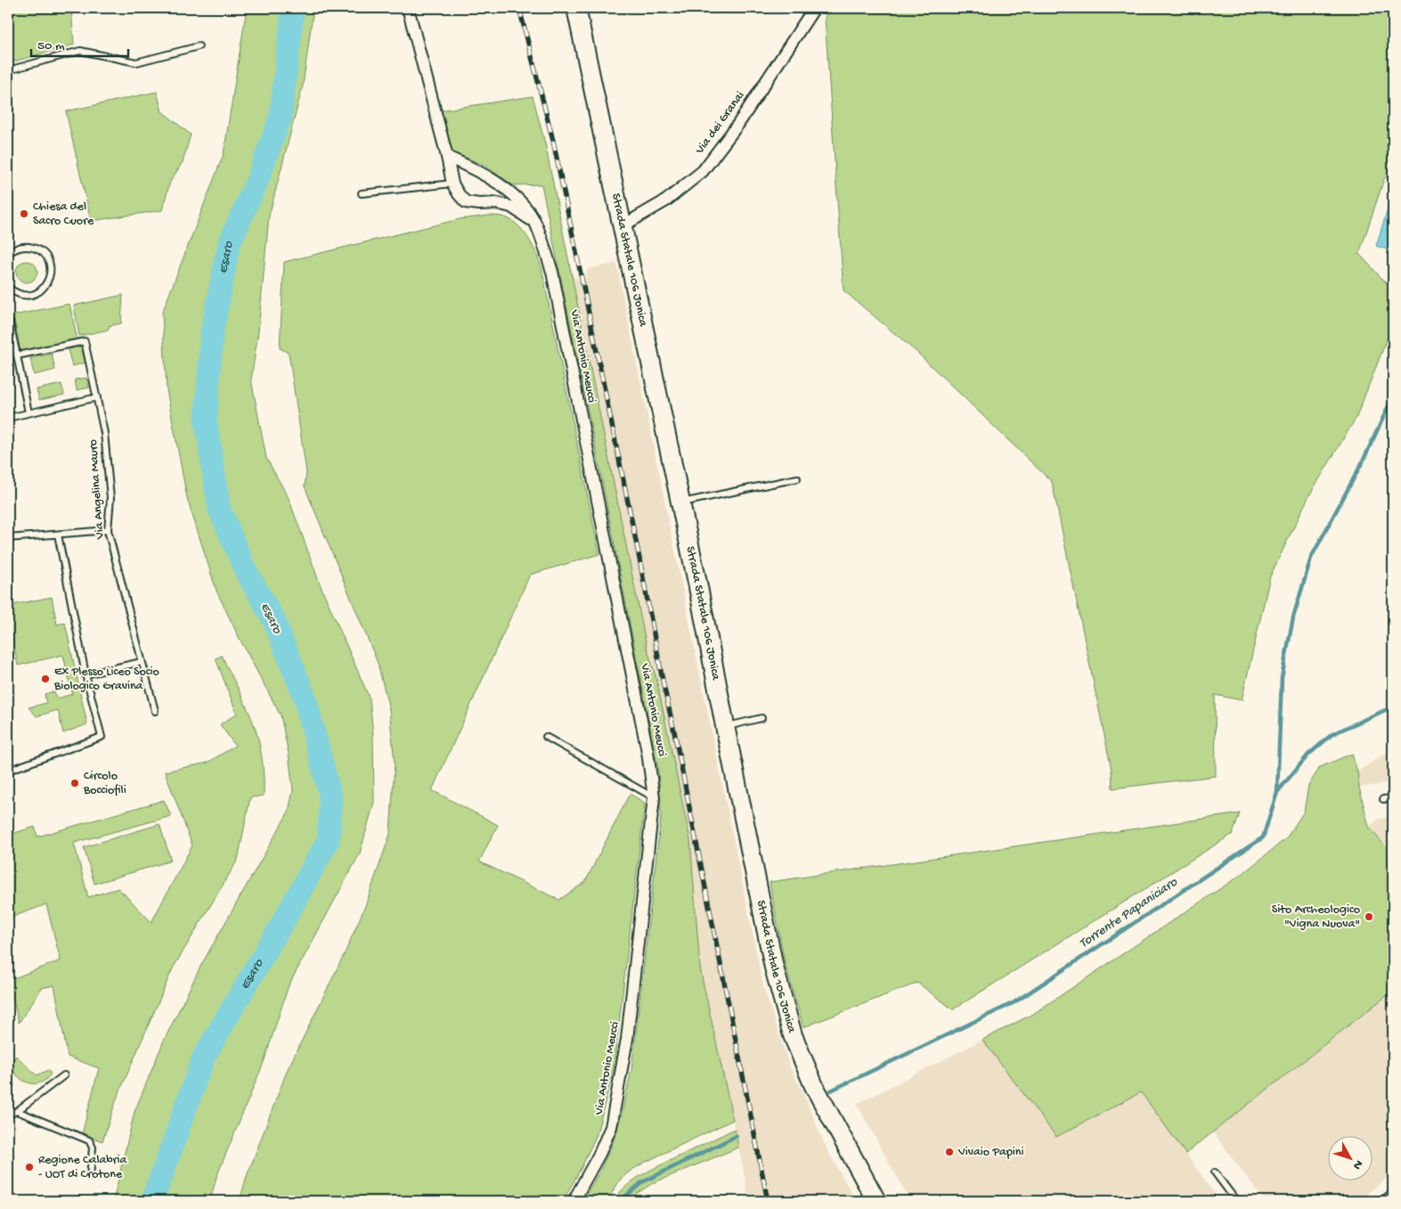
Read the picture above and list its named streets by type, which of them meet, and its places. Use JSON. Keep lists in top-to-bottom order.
{
  "streets": {
    "main road": ["Strada Statale 106 Jonica"],
    "street": ["Via dei Granai", "Via Antonio Meucci"],
    "lane": ["Via Angelina Mauro"]
  },
  "crossings": [
    ["Via dei Granai", "Strada Statale 106 Jonica"]
  ],
  "water": ["Esaro", "Torrente Papaniciaro"],
  "places": [
    "Chiesa del Sacro Cuore",
    "Ex Plesso Liceo Socio Biologico Gravina",
    "Circolo Bocciofili",
    "Sito Archeologico \"Vigna Nuova\"",
    "Vivaio Papini",
    "Regione Calabria - UOT di Crotone"
  ],
  "scale_bar": "50 m",
  "north": "bottom right"
}
